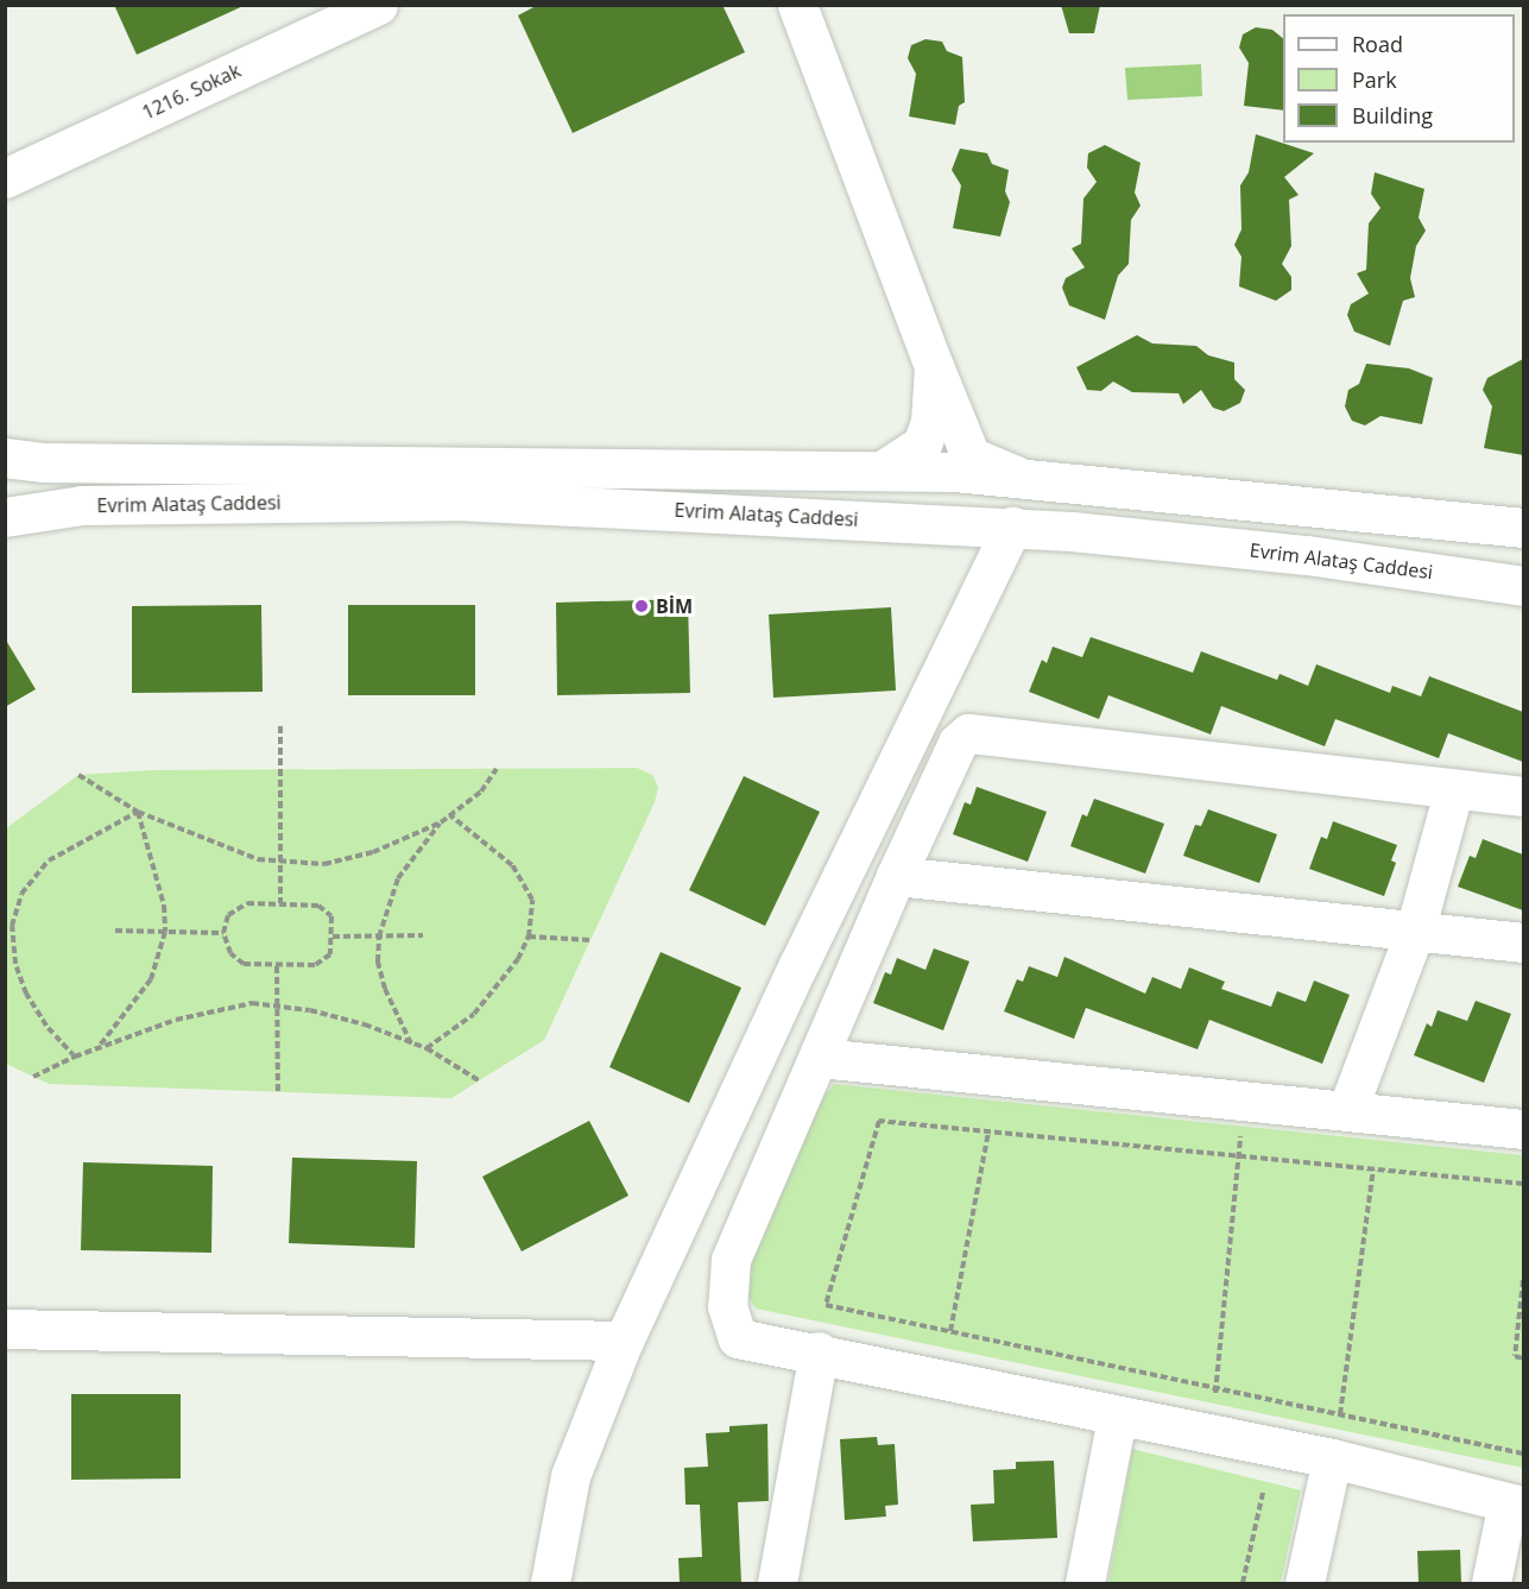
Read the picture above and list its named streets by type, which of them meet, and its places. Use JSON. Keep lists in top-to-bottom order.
{
  "streets": {
    "main road": ["1216. Sokak", "Evrim Alataş Caddesi"]
  },
  "places": ["BİM"],
  "legend": ["Road", "Park", "Building"]
}
